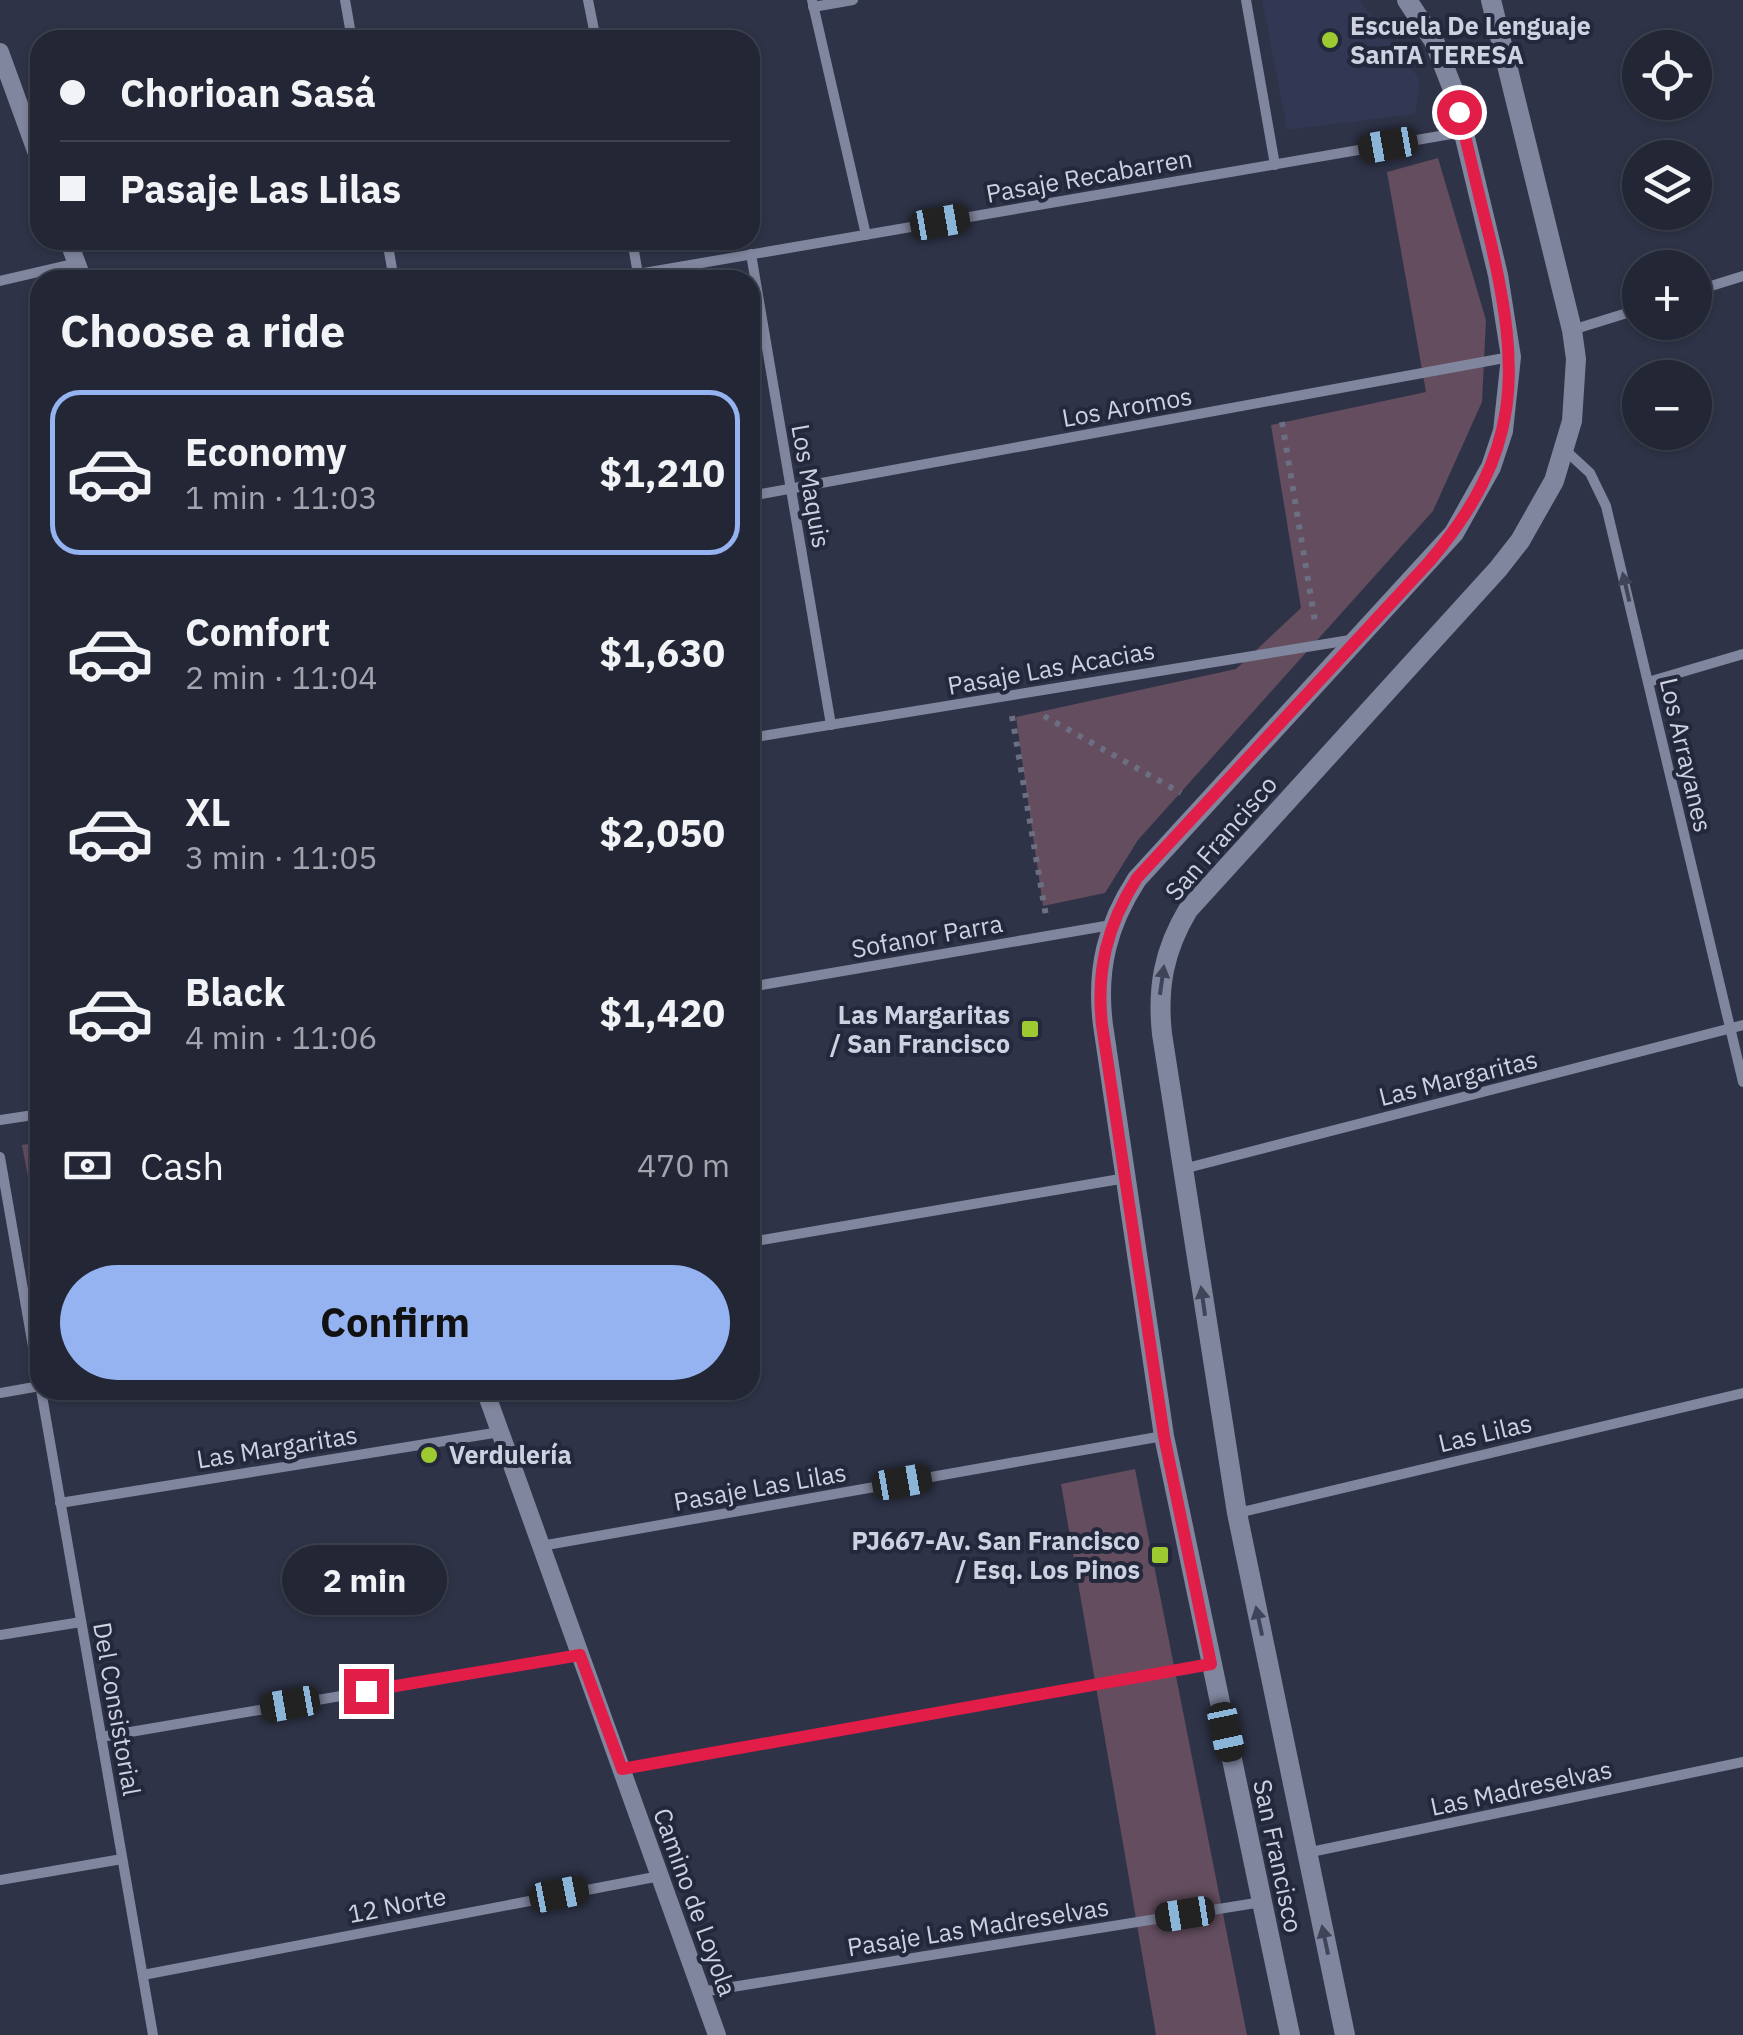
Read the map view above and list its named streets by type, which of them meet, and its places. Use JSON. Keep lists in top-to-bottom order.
{
  "streets": {
    "main road": ["San Francisco"],
    "street": [
      "Pasaje Recabarren",
      "Los Aromos",
      "Los Maquis",
      "Pasaje Las Acacias",
      "Los Arrayanes",
      "Sofanor Parra",
      "Las Margaritas",
      "Las Lilas",
      "Pasaje Las Lilas",
      "Del Consistorial",
      "Las Madreselvas",
      "Camino de Loyola",
      "12 Norte",
      "Pasaje Las Madreselvas"
    ]
  },
  "crossings": [
    ["Pasaje Recabarren", "Los Maquis"],
    ["Pasaje Recabarren", "San Francisco"],
    ["Los Aromos", "Los Maquis"],
    ["Los Aromos", "San Francisco"],
    ["Los Maquis", "Pasaje Las Acacias"],
    ["Pasaje Las Acacias", "San Francisco"],
    ["Los Arrayanes", "San Francisco"],
    ["Los Arrayanes", "Las Margaritas"],
    ["San Francisco", "Sofanor Parra"],
    ["San Francisco", "Las Margaritas"],
    ["San Francisco", "Las Lilas"],
    ["San Francisco", "Pasaje Las Lilas"],
    ["San Francisco", "Las Madreselvas"],
    ["San Francisco", "Pasaje Las Madreselvas"],
    ["Las Margaritas", "Del Consistorial"],
    ["Las Margaritas", "Camino de Loyola"],
    ["Pasaje Las Lilas", "Camino de Loyola"],
    ["Del Consistorial", "12 Norte"],
    ["Camino de Loyola", "12 Norte"],
    ["Camino de Loyola", "Pasaje Las Madreselvas"]
  ],
  "one_way": ["Los Arrayanes"],
  "places": {
    "other": ["Escuela De Lenguaje SanTA TERESA", "Verdulería"],
    "transit": ["Las Margaritas / San Francisco", "PJ667-Av. San Francisco / Esq. Los Pinos"]
  },
  "page": {
    "map_buttons": ["+", "−"],
    "banner": ["Chorioan Sasá", "Pasaje Las Lilas"],
    "heading": "Choose a ride",
    "list": [
      {
        "name": "Economy",
        "note": "1 min · 11:03",
        "value": "$1,210"
      },
      {
        "name": "Comfort",
        "note": "2 min · 11:04",
        "value": "$1,630"
      },
      {
        "name": "XL",
        "note": "3 min · 11:05",
        "value": "$2,050"
      },
      {
        "name": "Black",
        "note": "4 min · 11:06",
        "value": "$1,420"
      }
    ],
    "pay": ["Cash", "470 m"],
    "buttons": "Confirm",
    "bubble": "2 min"
  }
}
